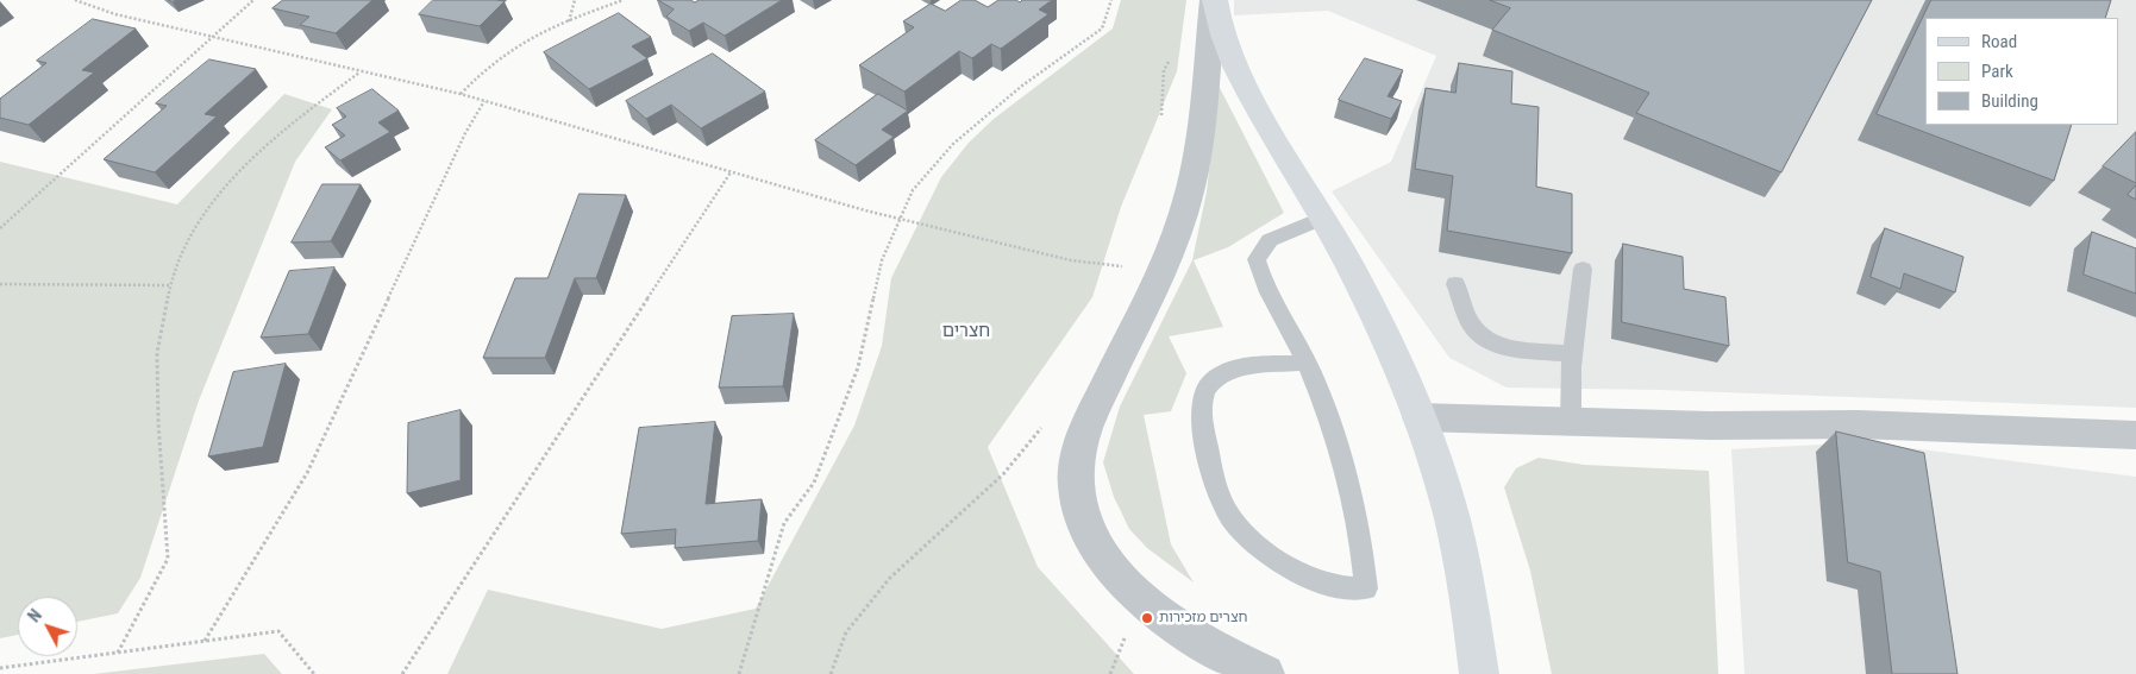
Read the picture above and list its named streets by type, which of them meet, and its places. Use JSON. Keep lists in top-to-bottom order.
{
  "districts": ["חצרים"],
  "places": ["חצרים מזכירות"],
  "legend": ["Road", "Park", "Building"],
  "north": "top left"
}
